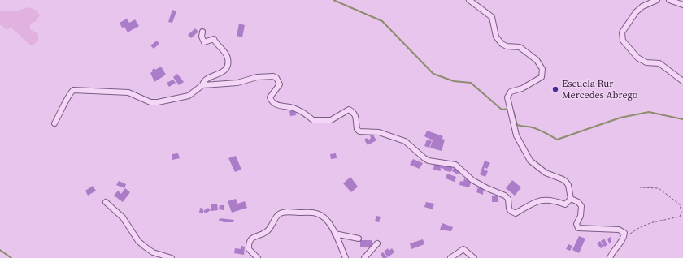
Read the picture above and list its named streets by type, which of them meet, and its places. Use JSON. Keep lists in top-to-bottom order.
{
  "places": ["Escuela Rur Mercedes Abrego"]
}
